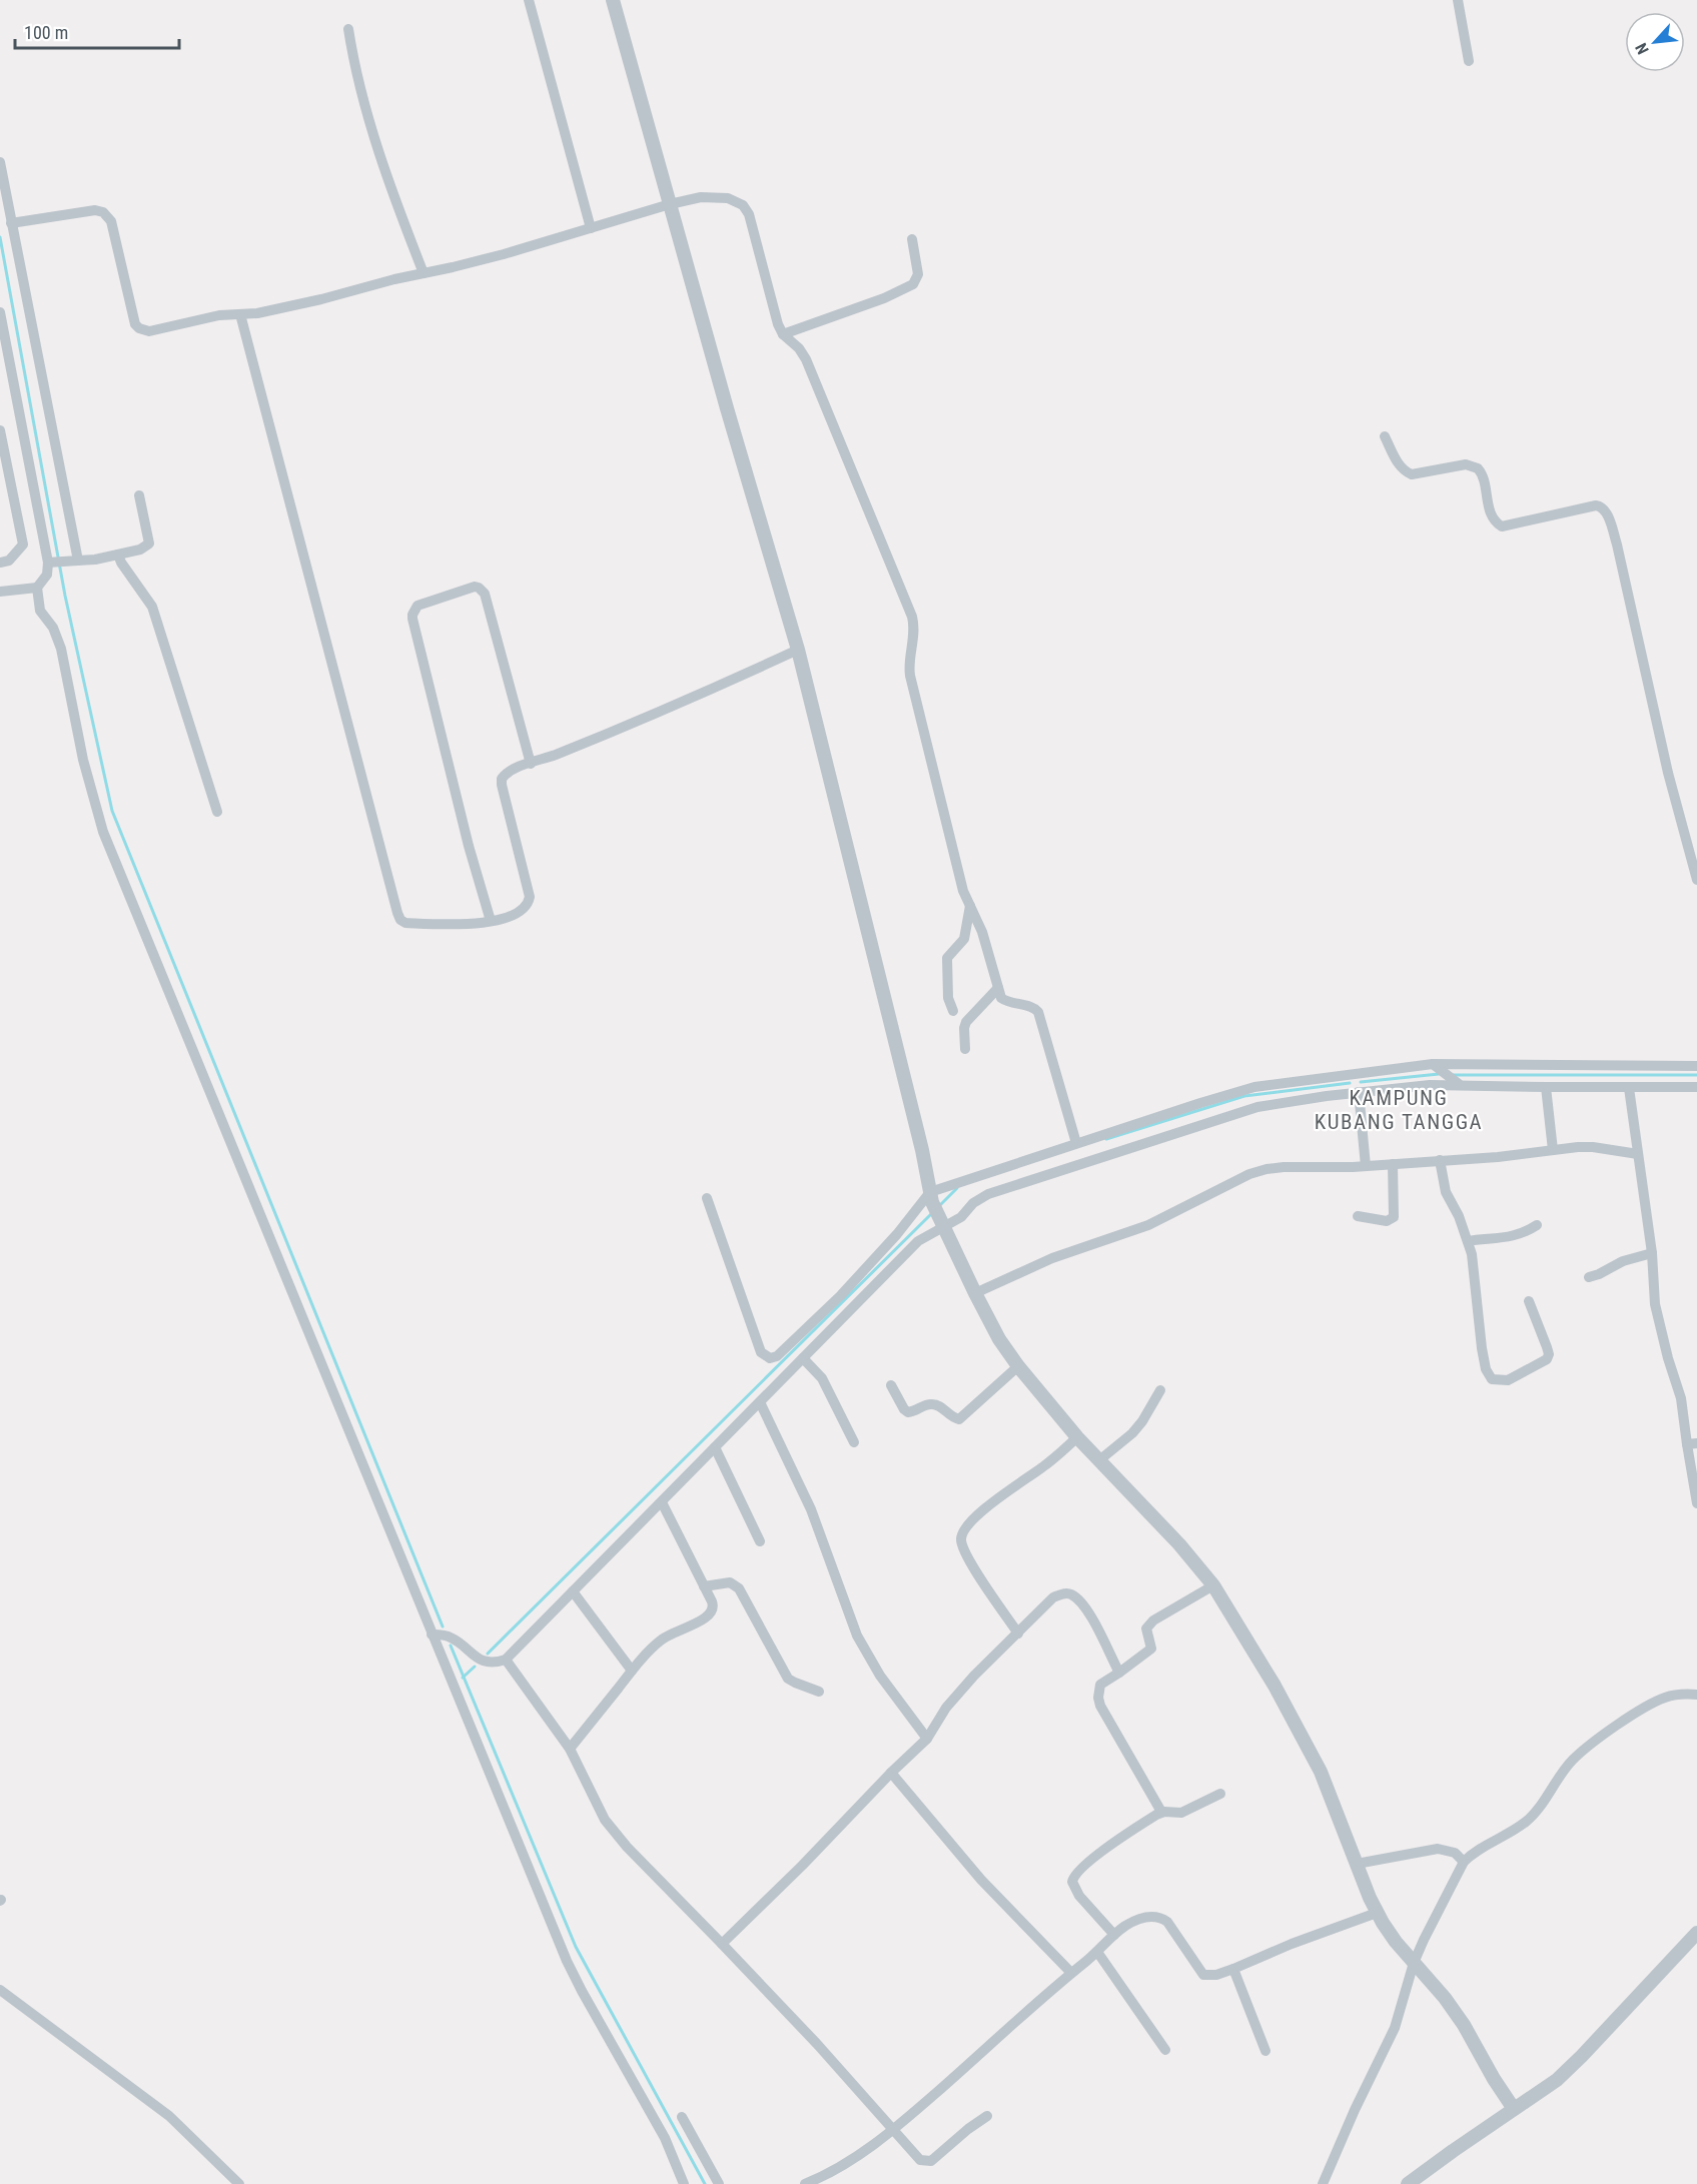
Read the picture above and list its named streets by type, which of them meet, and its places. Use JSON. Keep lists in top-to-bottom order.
{
  "districts": ["KAMPUNG KUBANG TANGGA"],
  "scale_bar": "100 m",
  "north": "bottom left"
}
